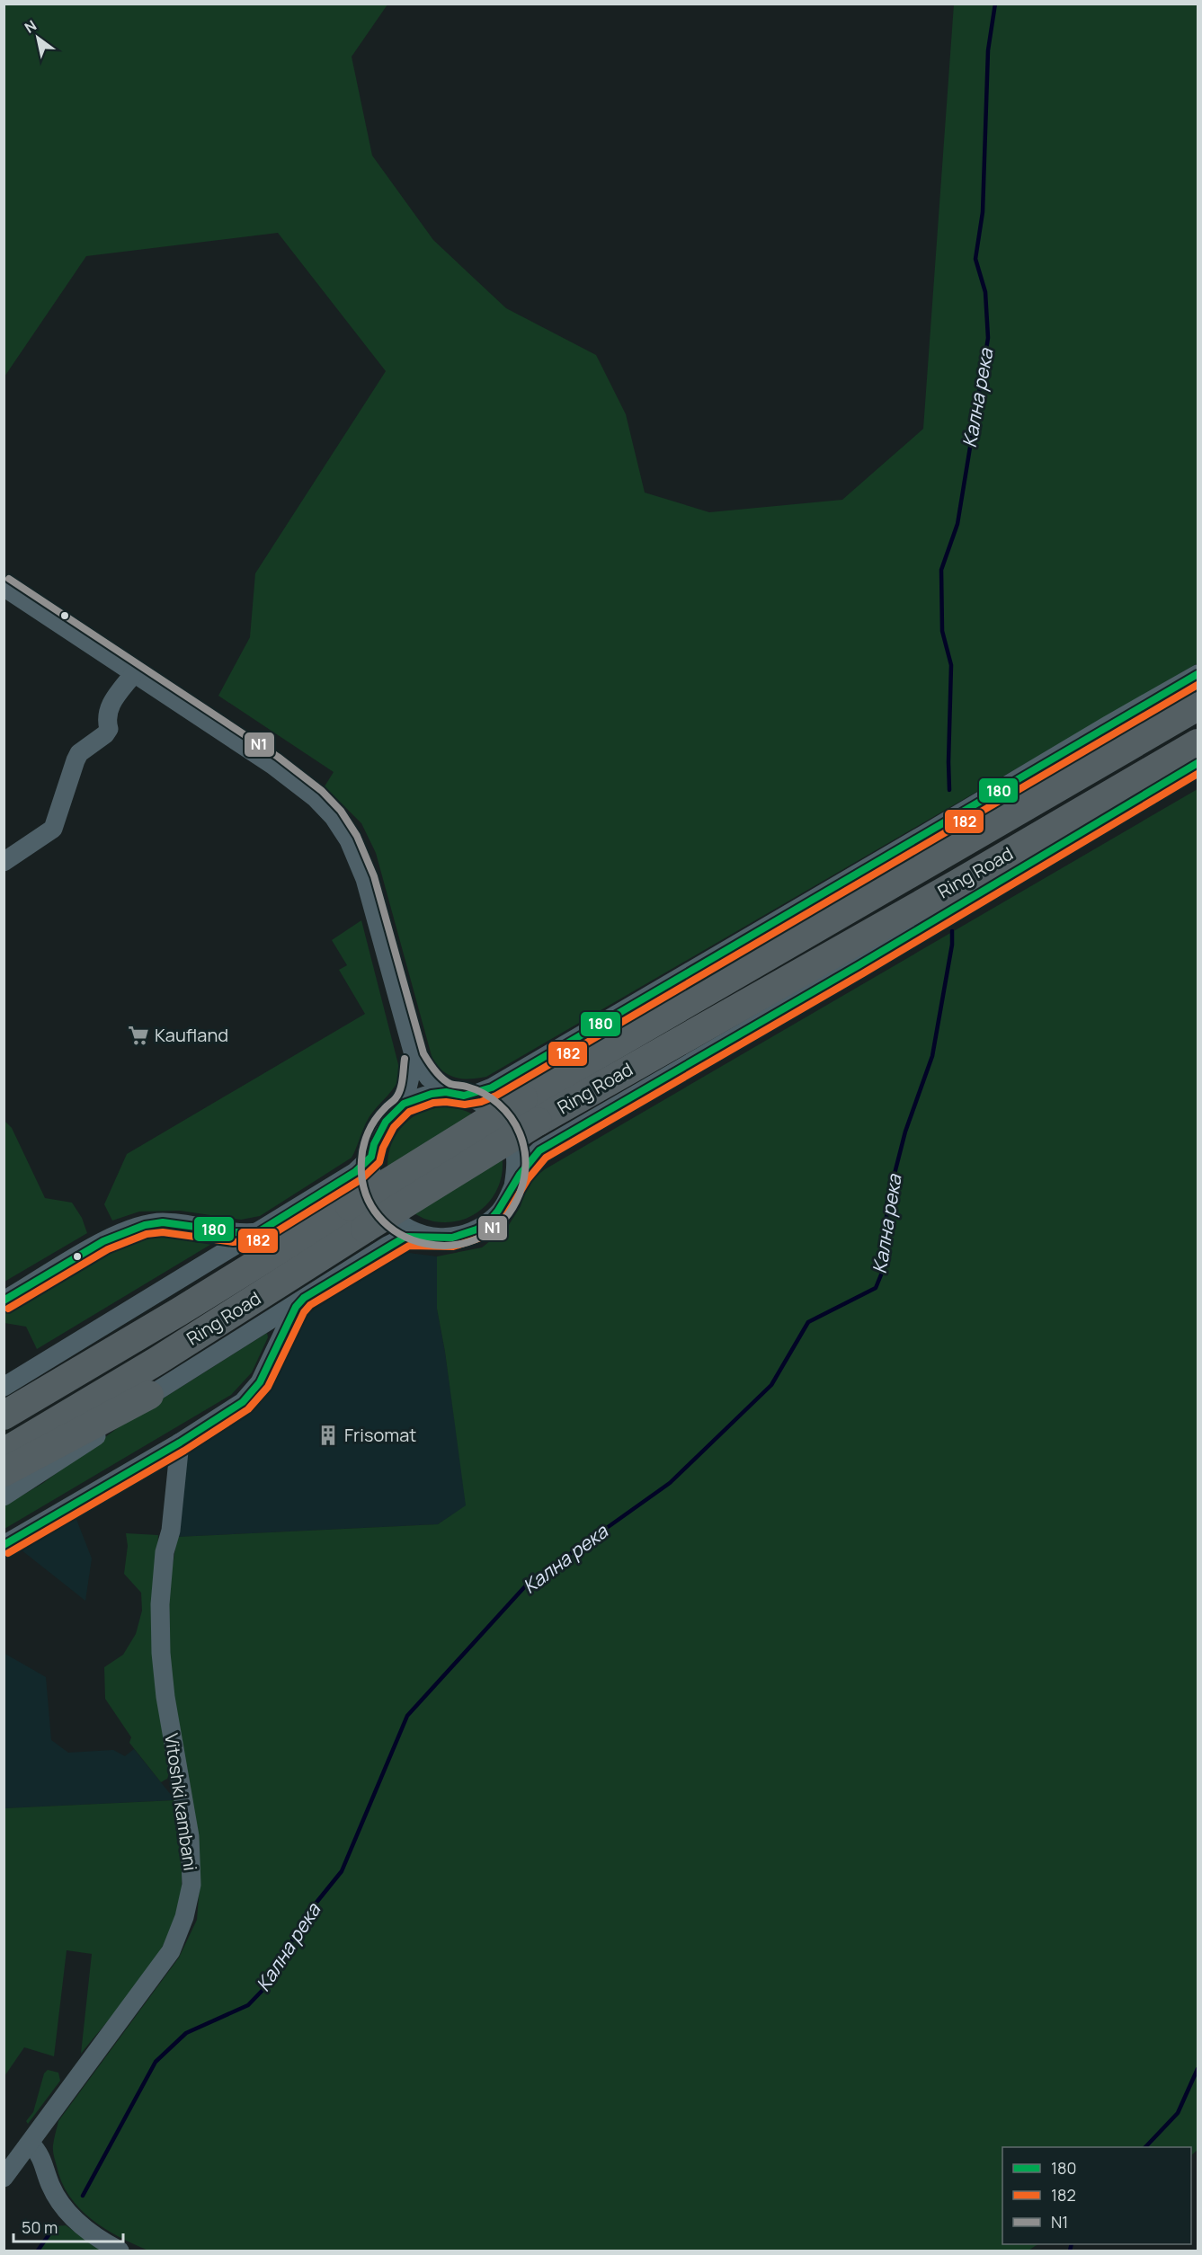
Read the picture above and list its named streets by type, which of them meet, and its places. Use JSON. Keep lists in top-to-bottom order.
{
  "streets": {
    "highway": ["Ring Road"],
    "street": ["Vitoshki kambani"]
  },
  "water": ["Кална река"],
  "places": {
    "supermarket": ["Kaufland"],
    "building": ["Frisomat"]
  },
  "lines": ["transit line N1", "transit line 180", "transit line 182"],
  "legend": ["180", "182", "N1"],
  "scale_bar": "50 m",
  "north": "top left"
}
